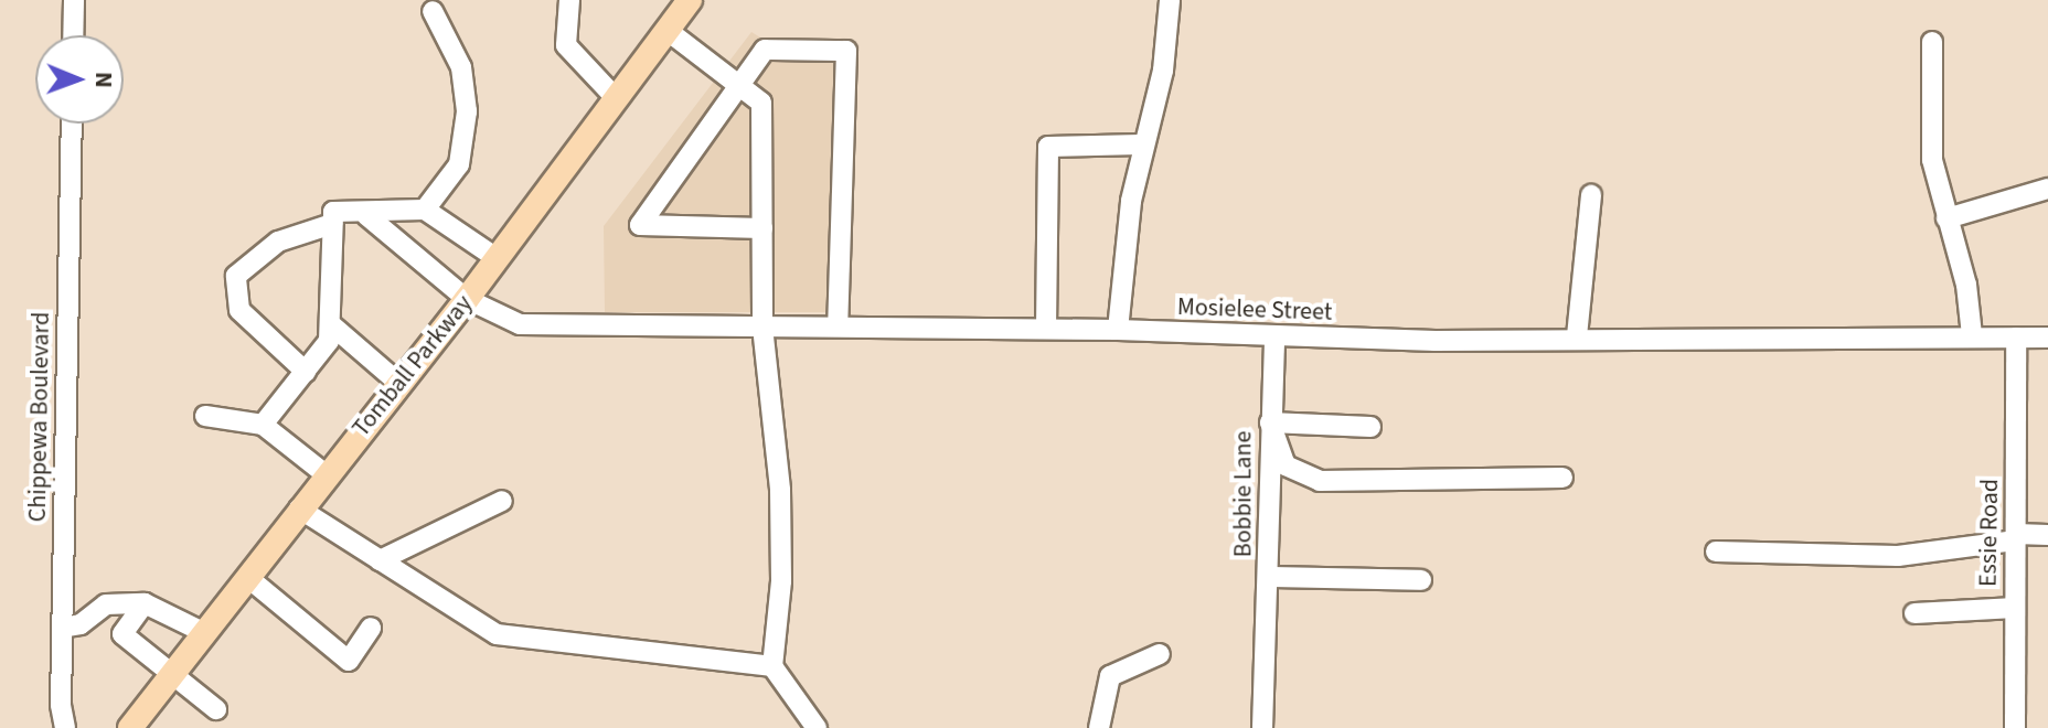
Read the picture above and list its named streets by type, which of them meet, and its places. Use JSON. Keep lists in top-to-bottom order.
{
  "streets": {
    "main road": ["Tomball Parkway"],
    "street": [
      "Mosielee Street",
      "Chippewa Boulevard",
      "Bobbie Lane",
      "Essie Road"
    ]
  },
  "crossings": [
    ["Mosielee Street", "Tomball Parkway"],
    ["Mosielee Street", "Bobbie Lane"],
    ["Mosielee Street", "Essie Road"]
  ],
  "north": "right"
}
